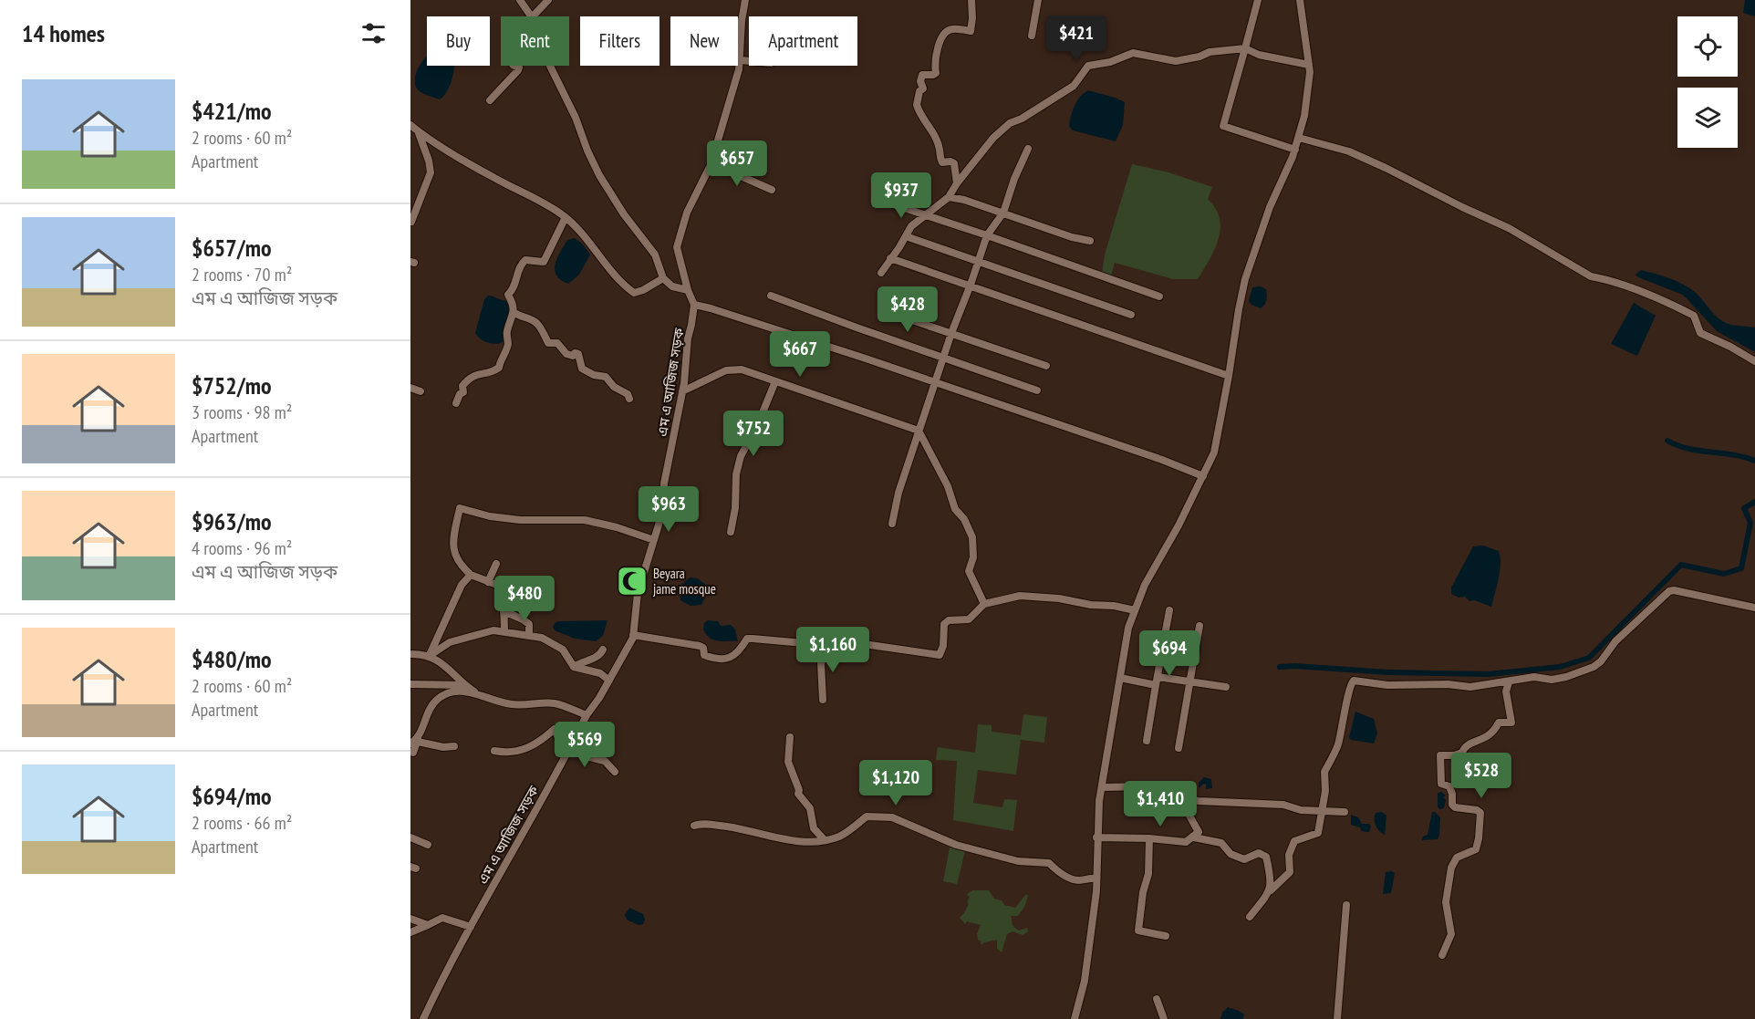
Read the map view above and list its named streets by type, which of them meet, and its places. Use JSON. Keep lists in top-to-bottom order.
{
  "streets": {
    "street": ["এম এ আজিজ সড়ক"]
  },
  "places": {
    "mosque": ["Beyara jame mosque"]
  },
  "page": {
    "heading": "14 homes",
    "price": [
      "$421",
      "$657",
      "$937",
      "$428",
      "$667",
      "$752",
      "$963",
      "$480",
      "$1,160",
      "$694",
      "$569",
      "$528",
      "$1,120",
      "$1,410"
    ],
    "chip": [
      "Buy",
      "Rent",
      "Filters",
      "New",
      "Apartment"
    ],
    "list": [
      {
        "name": "$421/mo",
        "note": "2 rooms · 60 m² · Apartment"
      },
      {
        "name": "$657/mo",
        "note": "2 rooms · 70 m² · এম এ আজিজ সড়ক"
      },
      {
        "name": "$752/mo",
        "note": "3 rooms · 98 m² · Apartment"
      },
      {
        "name": "$963/mo",
        "note": "4 rooms · 96 m² · এম এ আজিজ সড়ক"
      },
      {
        "name": "$480/mo",
        "note": "2 rooms · 60 m² · Apartment"
      },
      {
        "name": "$694/mo",
        "note": "2 rooms · 66 m² · Apartment"
      }
    ]
  }
}
